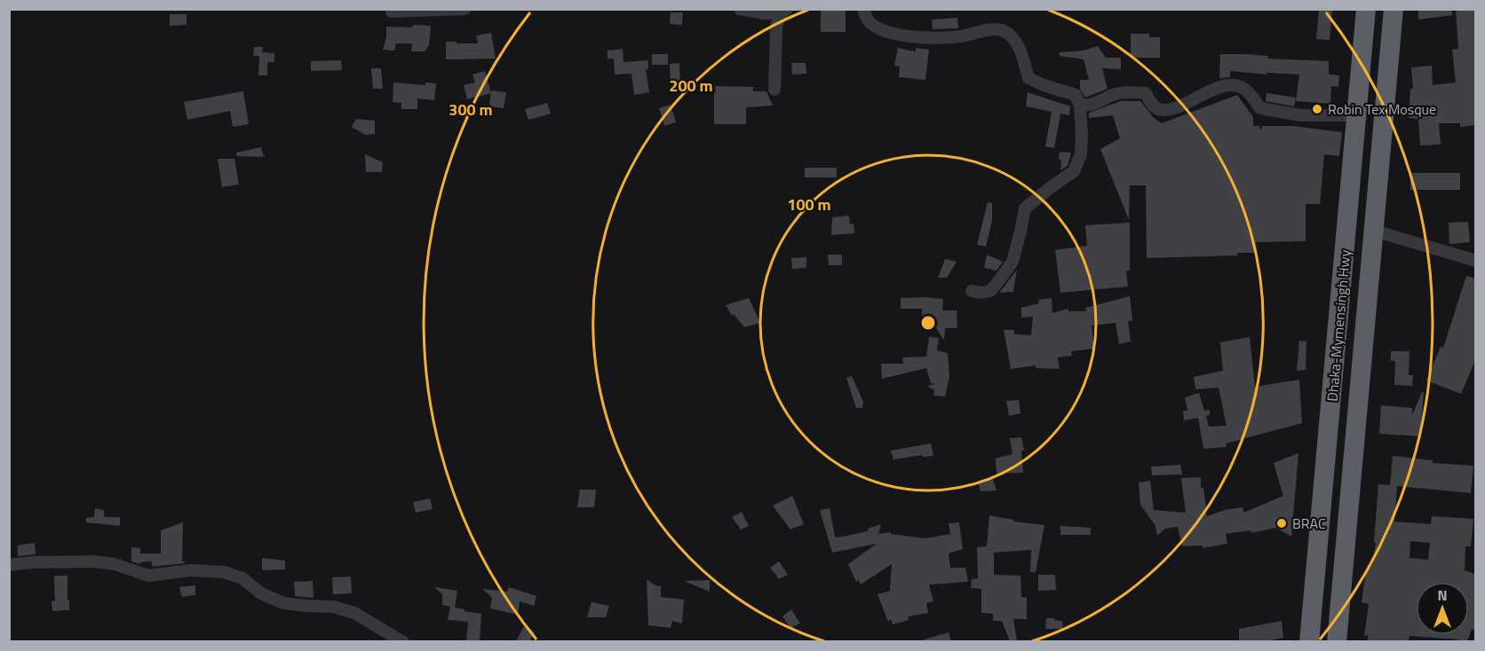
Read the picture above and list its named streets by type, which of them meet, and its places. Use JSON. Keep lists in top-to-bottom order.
{
  "streets": {
    "highway": ["Dhaka-Mymensingh Hwy"]
  },
  "places": ["Robin Tex Mosque", "BRAC"],
  "north": "top",
  "rings": ["200 m", "300 m", "100 m"]
}
